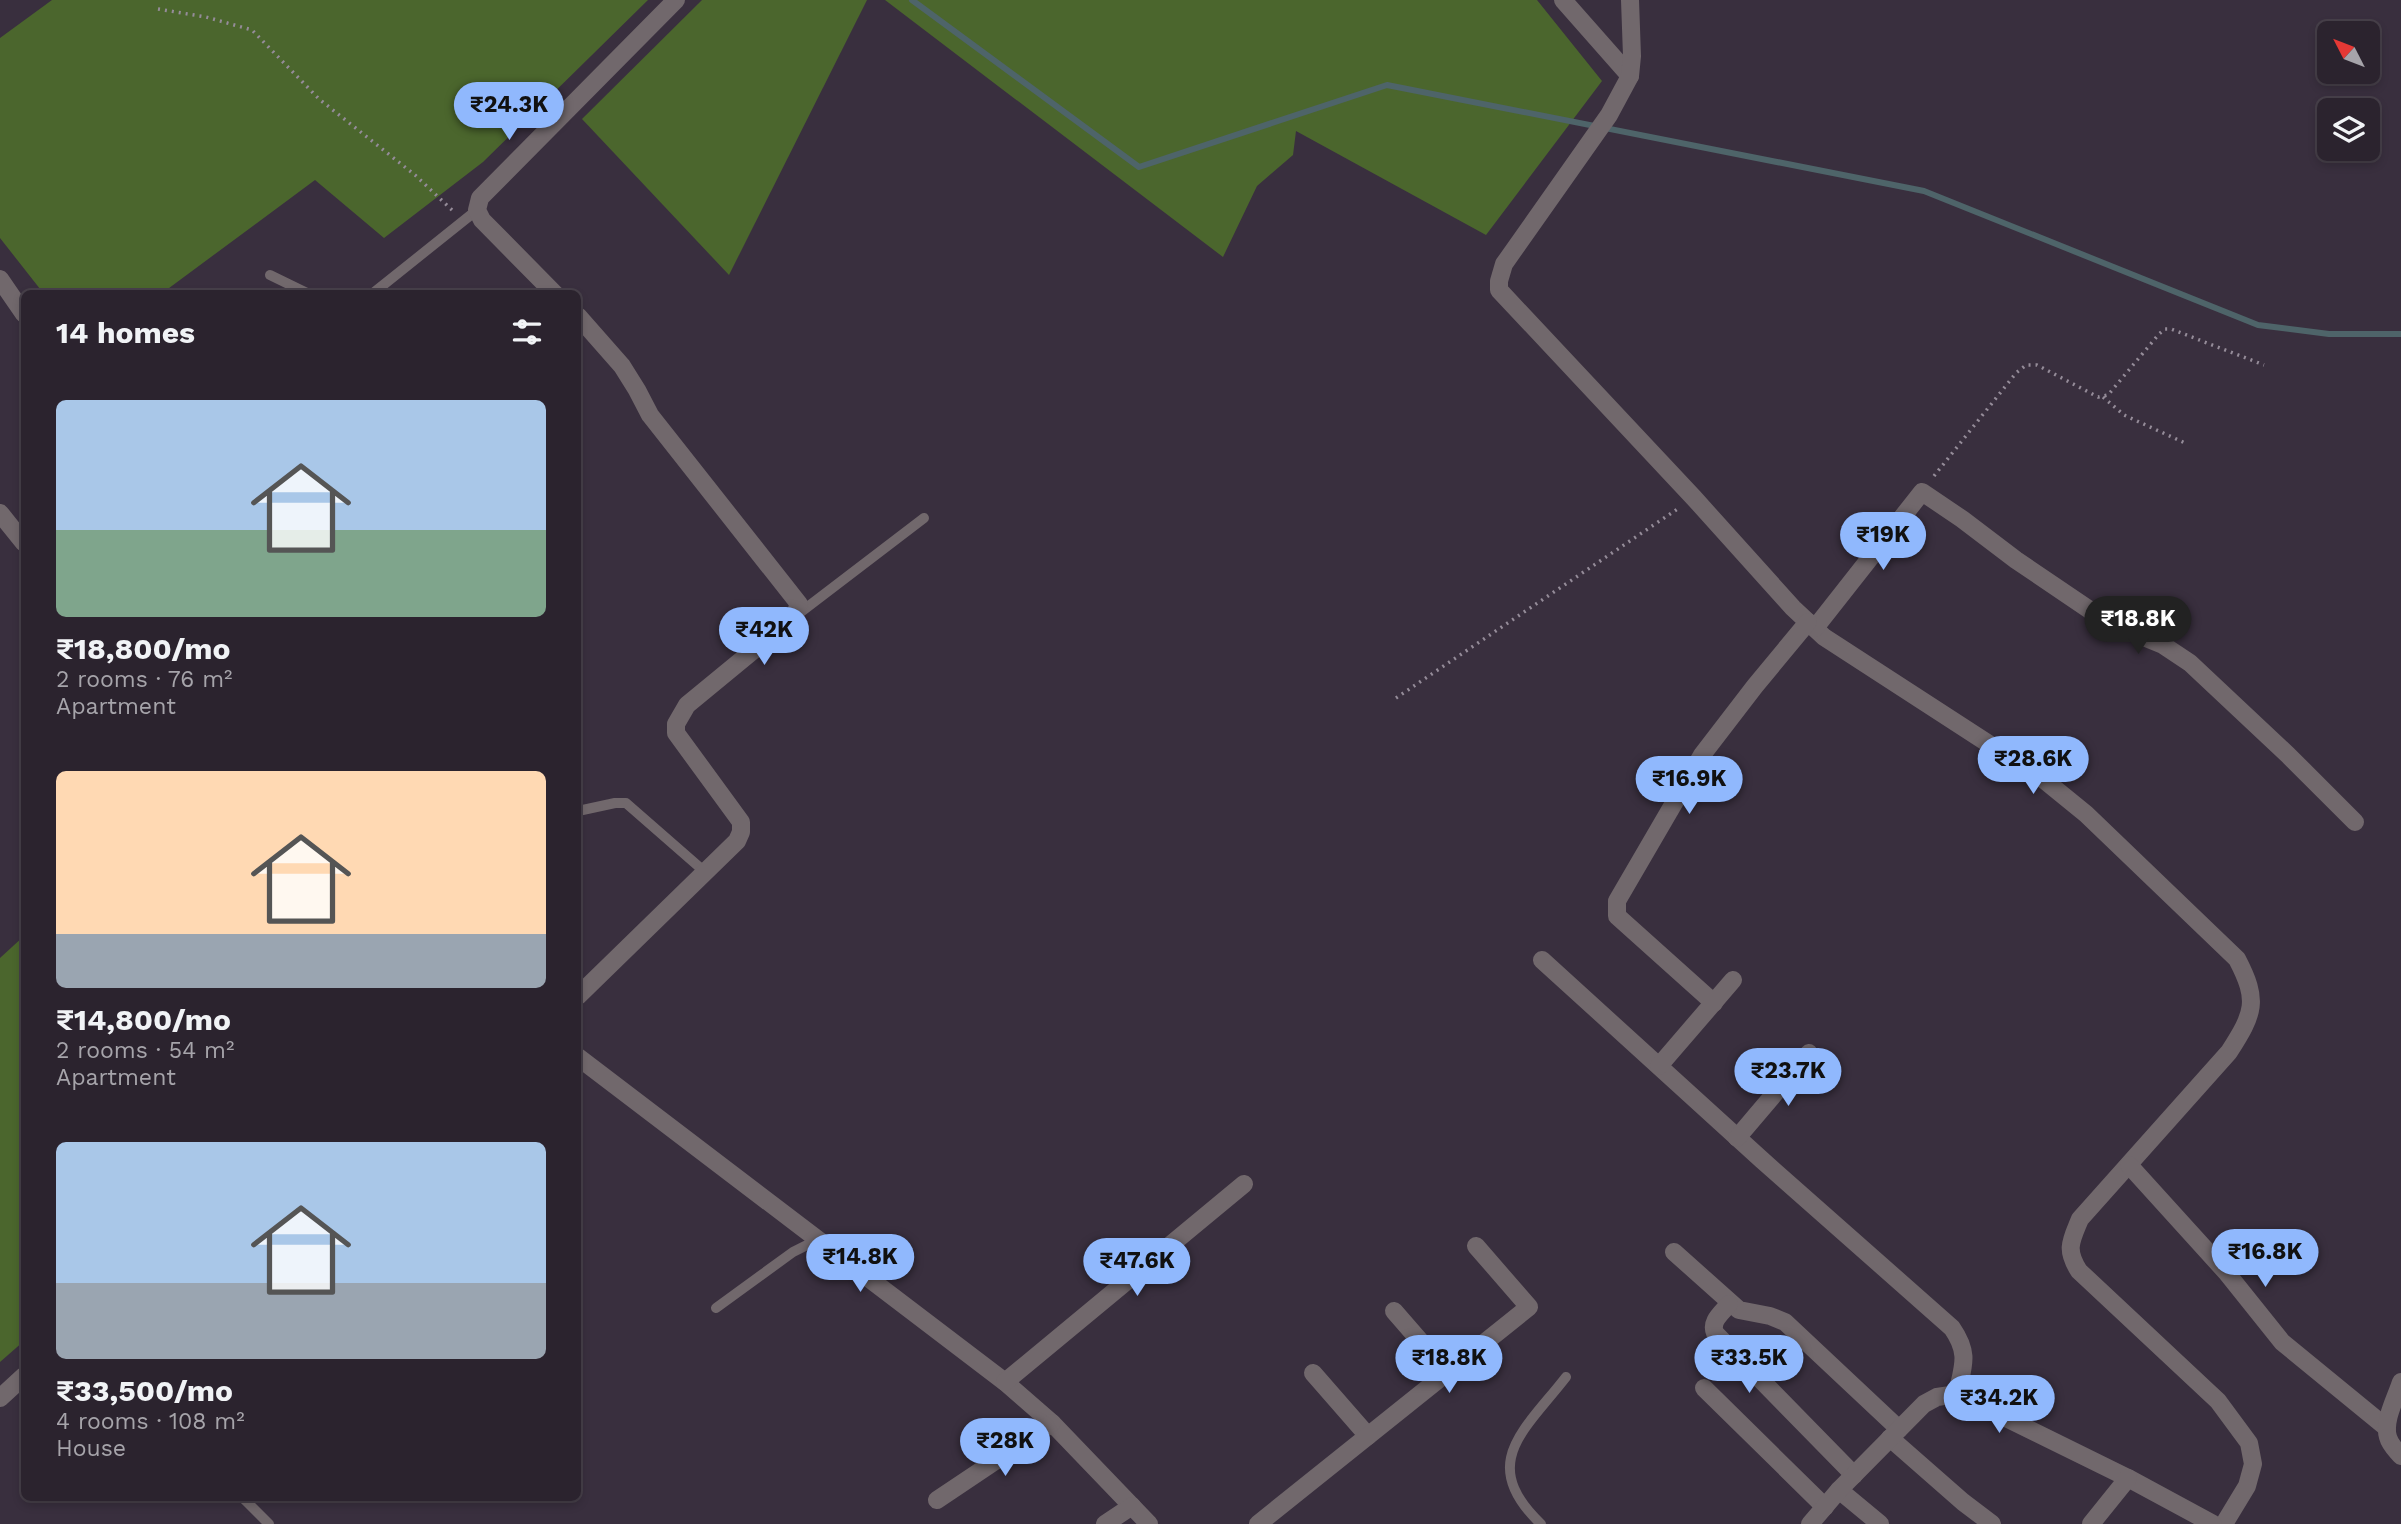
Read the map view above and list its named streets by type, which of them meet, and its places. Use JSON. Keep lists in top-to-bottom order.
{
  "north": "top left",
  "page": {
    "price": [
      "₹24.3K",
      "₹19K",
      "₹18.8K",
      "₹42K",
      "₹28.6K",
      "₹16.9K",
      "₹23.7K",
      "₹16.8K",
      "₹14.8K",
      "₹47.6K",
      "₹18.8K",
      "₹33.5K",
      "₹34.2K",
      "₹28K"
    ],
    "heading": "14 homes",
    "list": [
      {
        "name": "₹18,800/mo",
        "note": "2 rooms · 76 m² · Apartment"
      },
      {
        "name": "₹14,800/mo",
        "note": "2 rooms · 54 m² · Apartment"
      },
      {
        "name": "₹33,500/mo",
        "note": "4 rooms · 108 m² · House"
      }
    ]
  }
}
